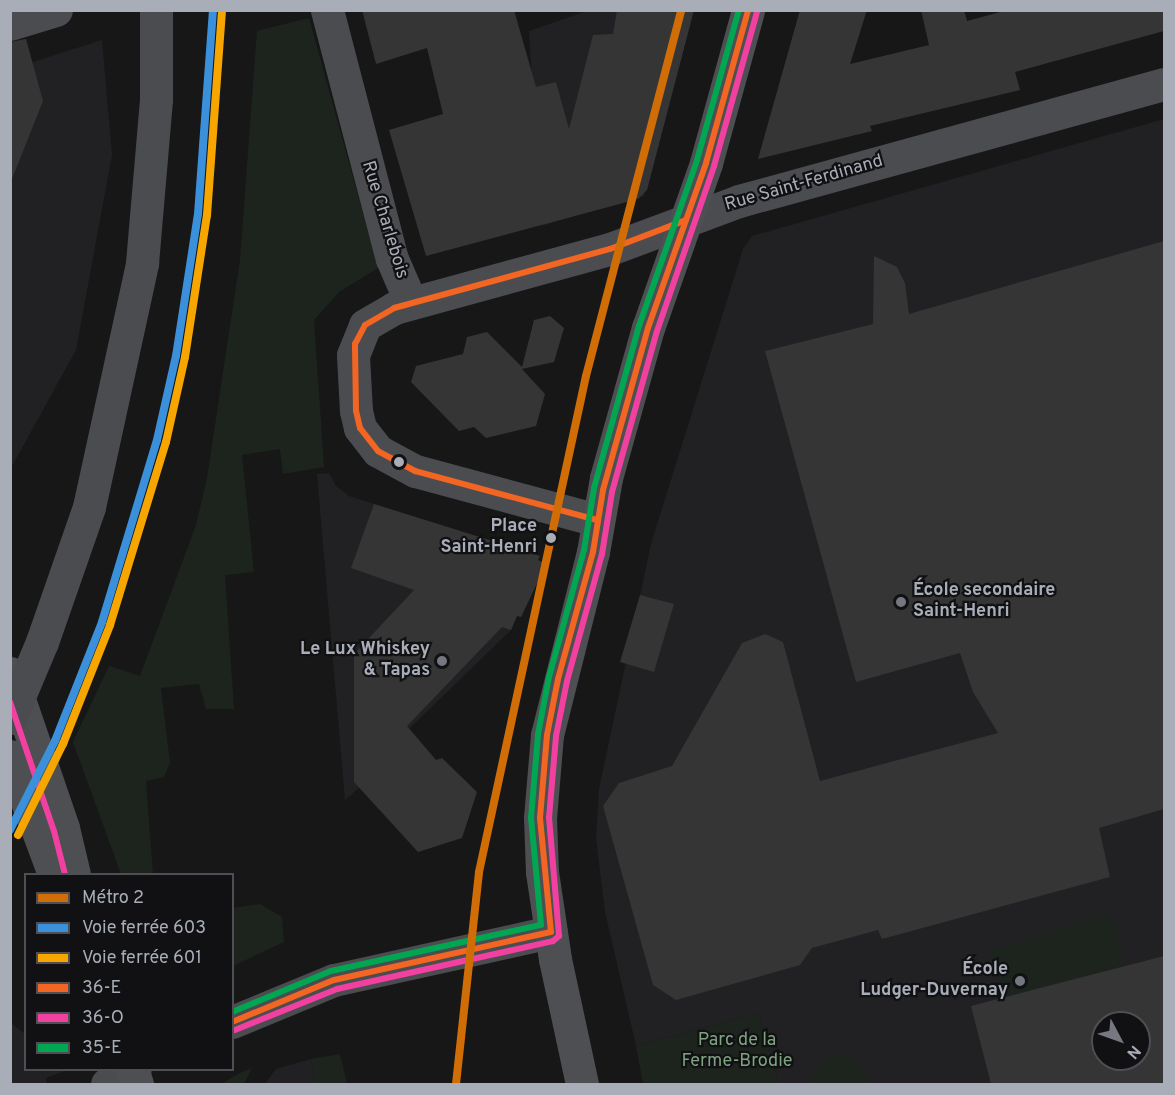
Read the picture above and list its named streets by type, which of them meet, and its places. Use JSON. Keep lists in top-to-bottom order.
{
  "streets": {
    "street": ["Rue Saint-Ferdinand", "Rue Charlebois"]
  },
  "crossings": [
    ["Rue Saint-Ferdinand", "Rue Charlebois"]
  ],
  "parks": ["Parc de la Ferme-Brodie"],
  "places": [
    "Place Saint-Henri",
    "École secondaire Saint-Henri",
    "Le Lux Whiskey & Tapas",
    "École Ludger-Duvernay"
  ],
  "lines": [
    "metro line 2",
    "rail line 603",
    "transit line 36-E",
    "transit line 35-E",
    "rail line 601",
    "transit line 36-O"
  ],
  "legend": [
    "Métro 2",
    "Voie ferrée 603",
    "Voie ferrée 601",
    "36-E",
    "36-O",
    "35-E"
  ],
  "north": "bottom right"
}
